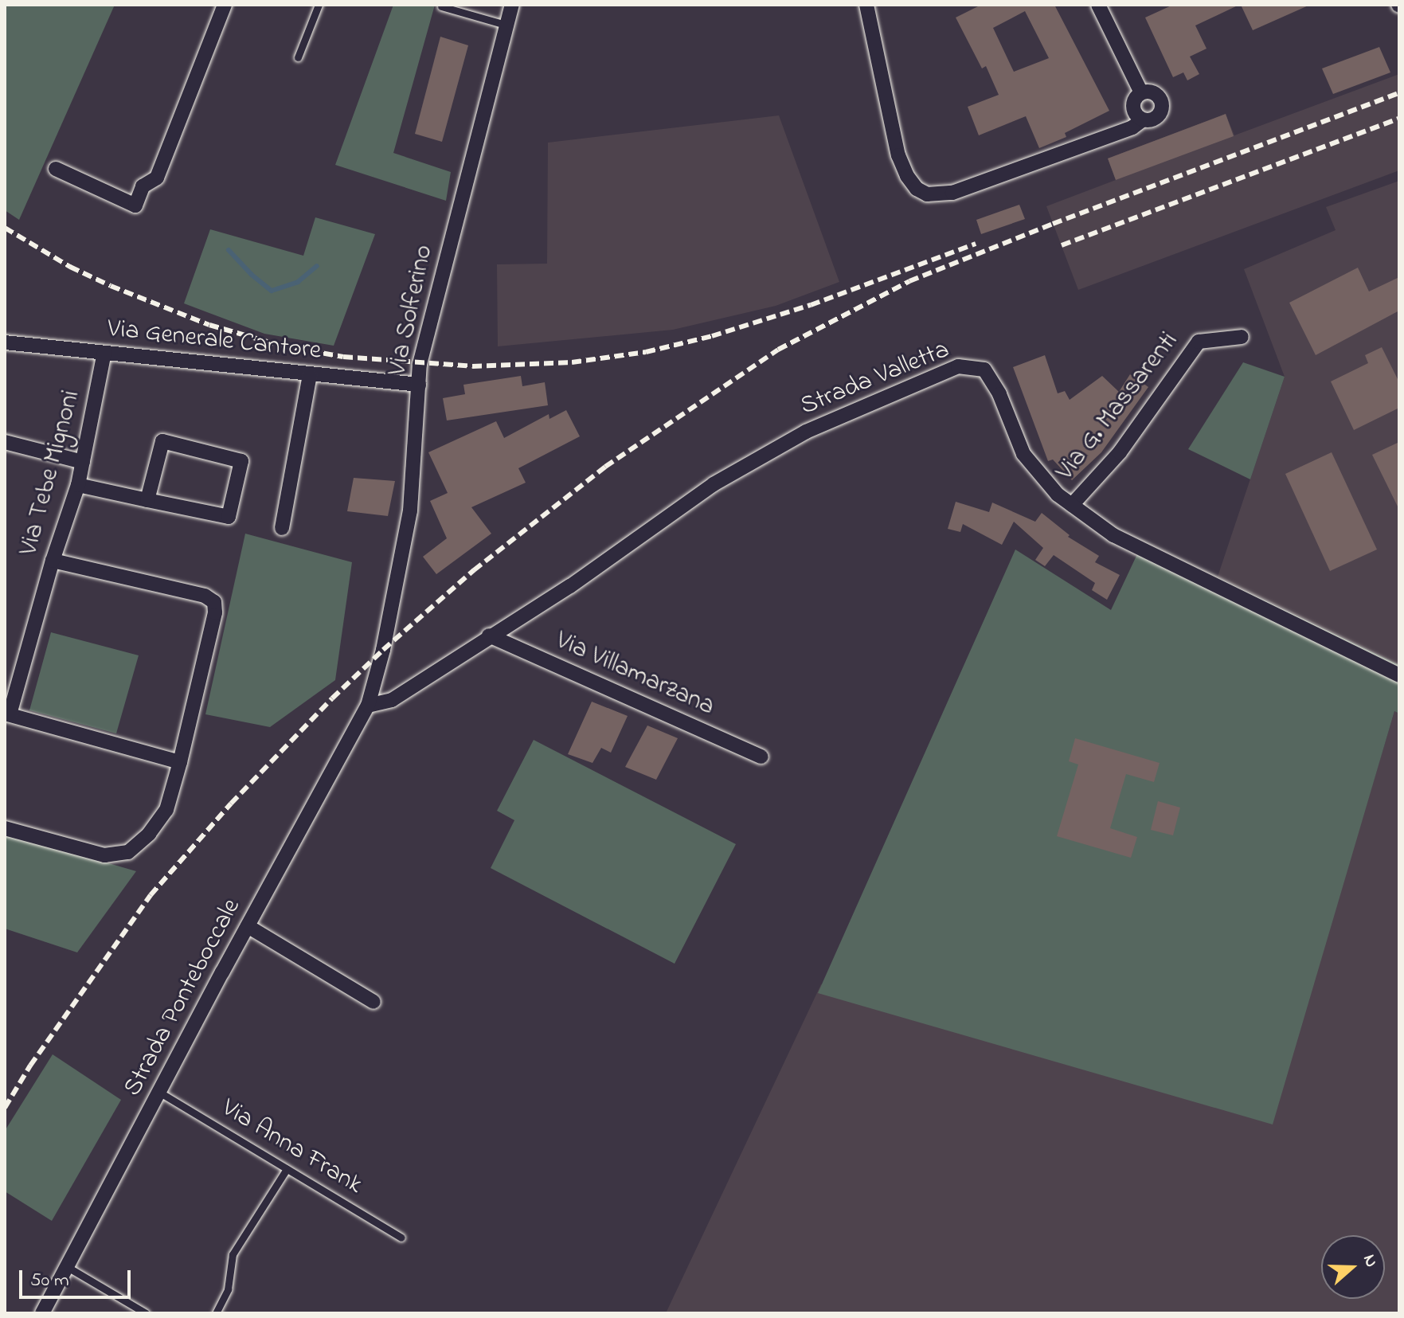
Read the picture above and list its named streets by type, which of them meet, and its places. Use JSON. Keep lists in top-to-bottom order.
{
  "streets": {
    "street": [
      "Via Solferino",
      "Via Generale Cantore",
      "Strada Valletta",
      "Via G. Massarenti",
      "Via Tebe Mignoni",
      "Via Villamarzana",
      "Strada Ponteboccale"
    ],
    "lane": ["Via Anna Frank"]
  },
  "crossings": [
    ["Via Solferino", "Via Generale Cantore"],
    ["Via Solferino", "Strada Valletta"],
    ["Via Solferino", "Strada Ponteboccale"],
    ["Via Generale Cantore", "Via Tebe Mignoni"],
    ["Strada Valletta", "Via G. Massarenti"],
    ["Strada Valletta", "Via Villamarzana"],
    ["Strada Valletta", "Strada Ponteboccale"],
    ["Strada Ponteboccale", "Via Anna Frank"]
  ],
  "scale_bar": "50 m",
  "north": "right"
}
